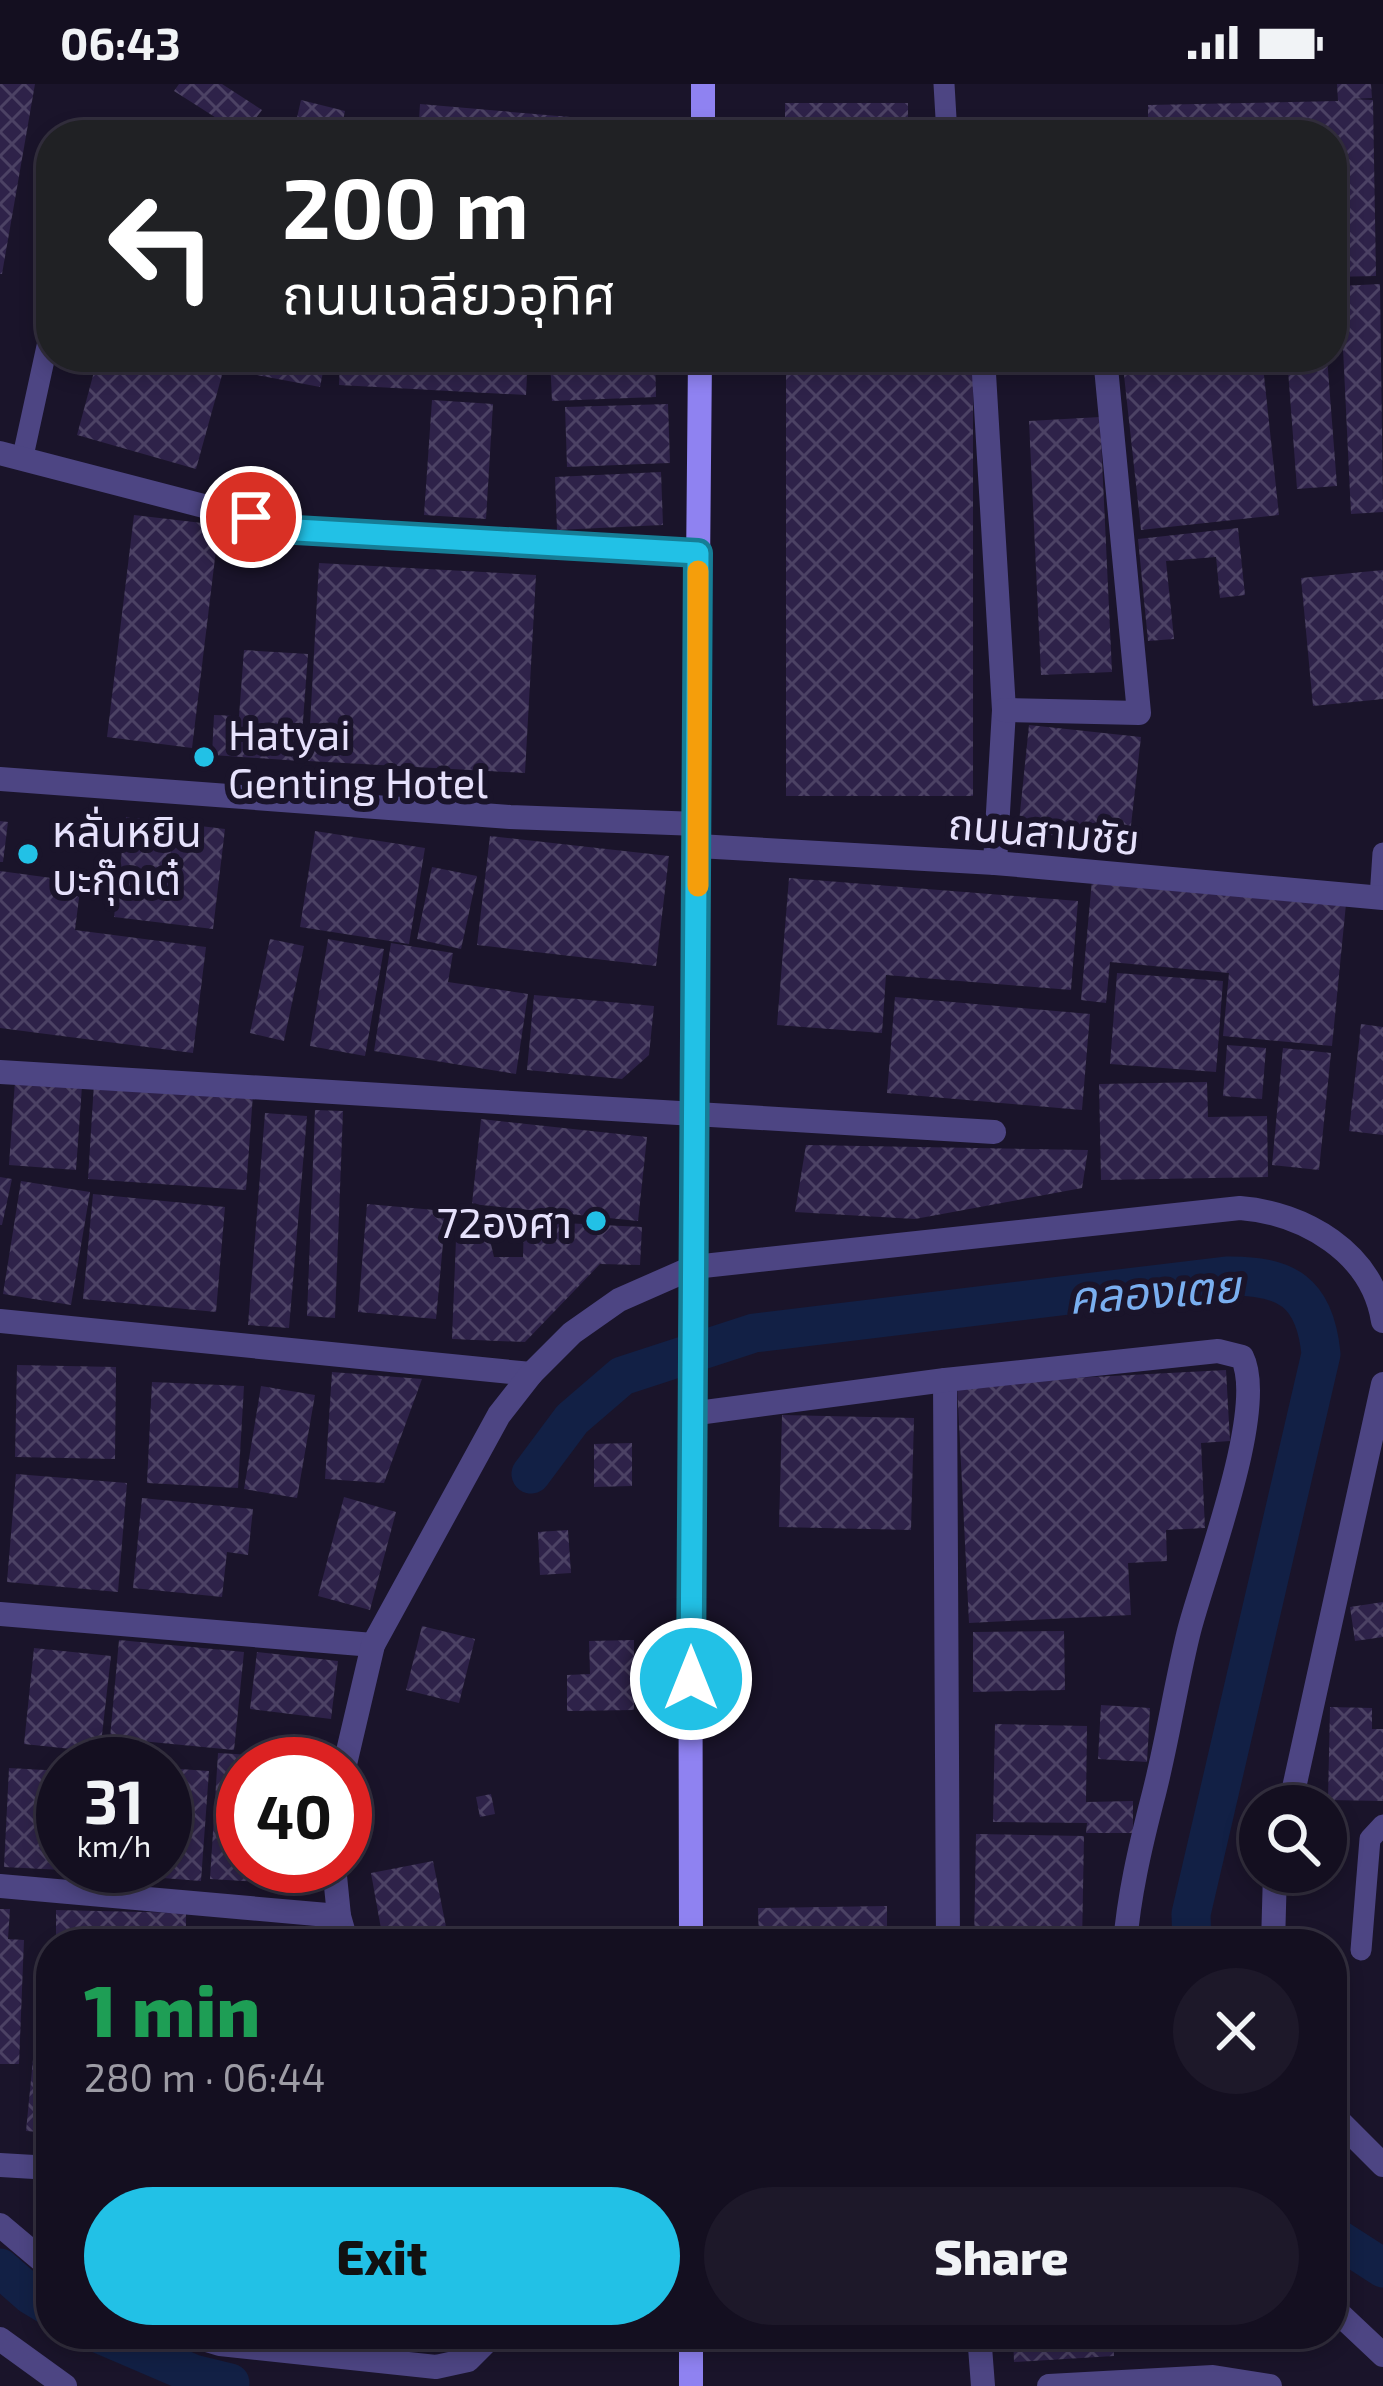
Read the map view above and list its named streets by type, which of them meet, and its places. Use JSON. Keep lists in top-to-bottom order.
{
  "streets": {
    "street": ["ถนนสามชัย"]
  },
  "water": ["คลองเตย"],
  "places": ["Hatyai Genting Hotel", "หลั่นหยิน บะกุ๊ดเต๋", "72องศา"],
  "page": {
    "status": "06:43",
    "turn": ["200 m", "ถนนเฉลียวอุทิศ"],
    "speed": "31 km/h",
    "limit": "40",
    "heading": ["1 min", "280 m · 06:44"],
    "buttons": ["Exit", "Share"]
  }
}
